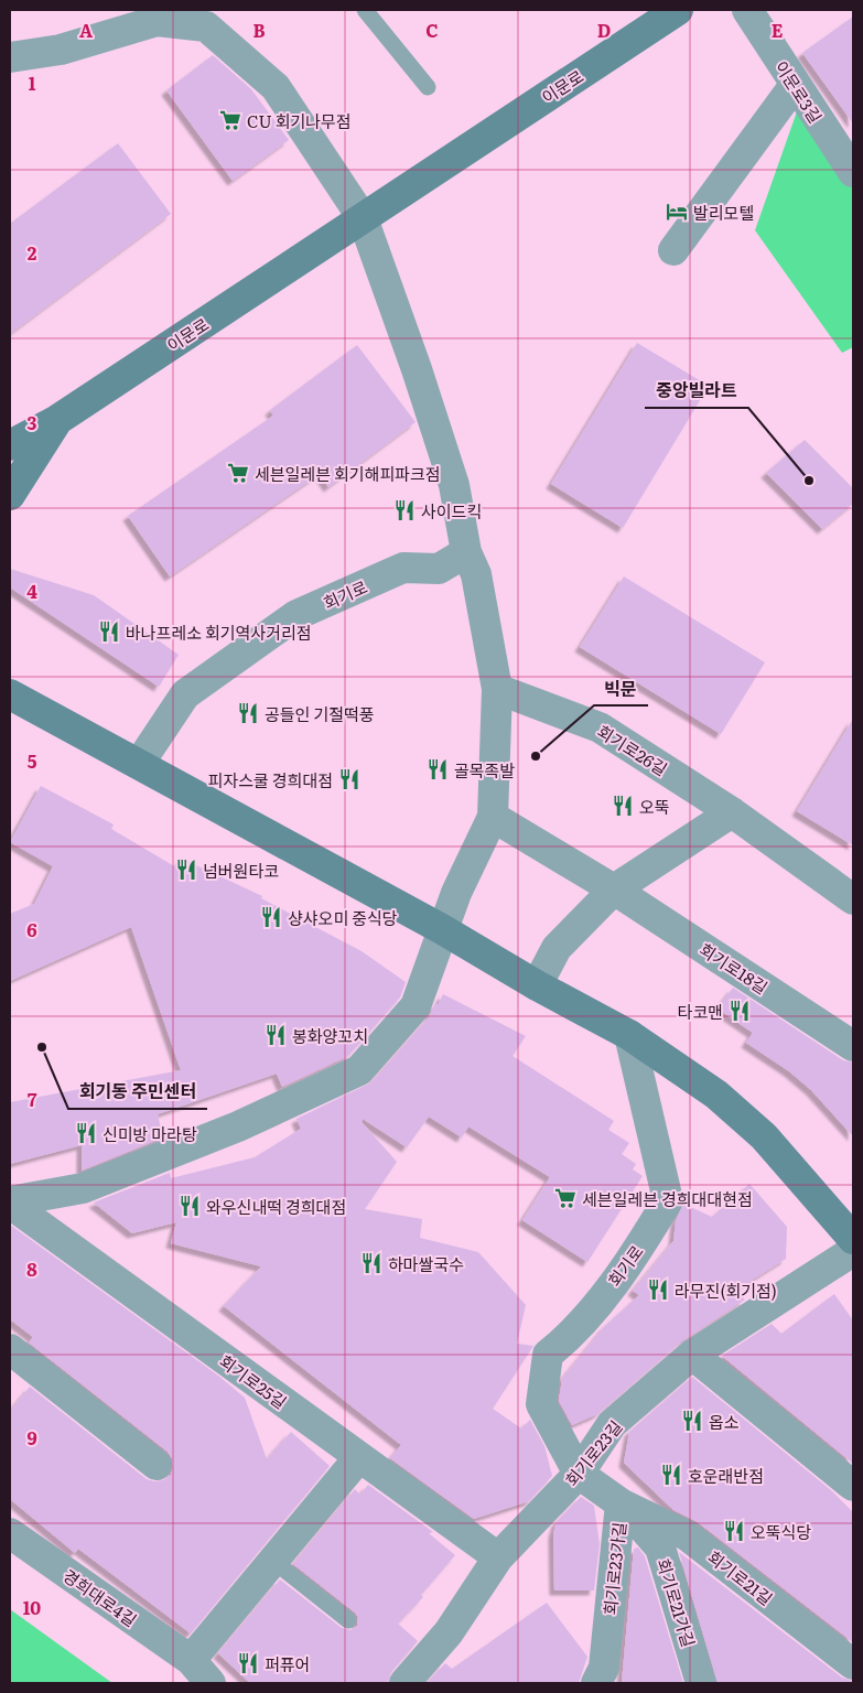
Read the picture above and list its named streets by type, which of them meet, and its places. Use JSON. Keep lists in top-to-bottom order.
{
  "streets": {
    "main road": ["이문로"],
    "street": [
      "이문로3길",
      "회기로",
      "회기로26길",
      "회기로18길",
      "회기로25길",
      "회기로23길",
      "회기로23가길",
      "회기로21길",
      "경희대로4길",
      "회기로21가길"
    ]
  },
  "crossings": [
    ["회기로", "회기로23길"],
    ["회기로", "회기로23가길"],
    ["회기로25길", "회기로23길"],
    ["회기로23길", "회기로23가길"],
    ["회기로23가길", "회기로21길"],
    ["회기로23가길", "회기로21가길"],
    ["회기로21길", "회기로21가길"]
  ],
  "places": {
    "supermarket": ["CU 회기나무점", "세븐일레븐 회기해피파크점", "세븐일레븐 경희대대현점"],
    "hotel": ["발리모텔"],
    "other": ["중앙빌라트", "빅문", "회기동 주민센터"],
    "restaurant": [
      "사이드킥",
      "바나프레소 회기역사거리점",
      "공들인 기절떡풍",
      "골목족발",
      "피자스쿨 경희대점",
      "오뚝",
      "넘버원타코",
      "샹샤오미 중식당",
      "타코맨",
      "봉화양꼬치",
      "신미방 마라탕",
      "와우신내떡 경희대점",
      "하마쌀국수",
      "라무진(회기점)",
      "옵소",
      "호운래반점",
      "오뚝식당",
      "퍼퓨어"
    ]
  },
  "grid": {
    "columns": [
      "A",
      "B",
      "C",
      "D",
      "E"
    ],
    "rows": [
      "1",
      "2",
      "3",
      "4",
      "5",
      "6",
      "7",
      "8",
      "9",
      "10"
    ]
  }
}
